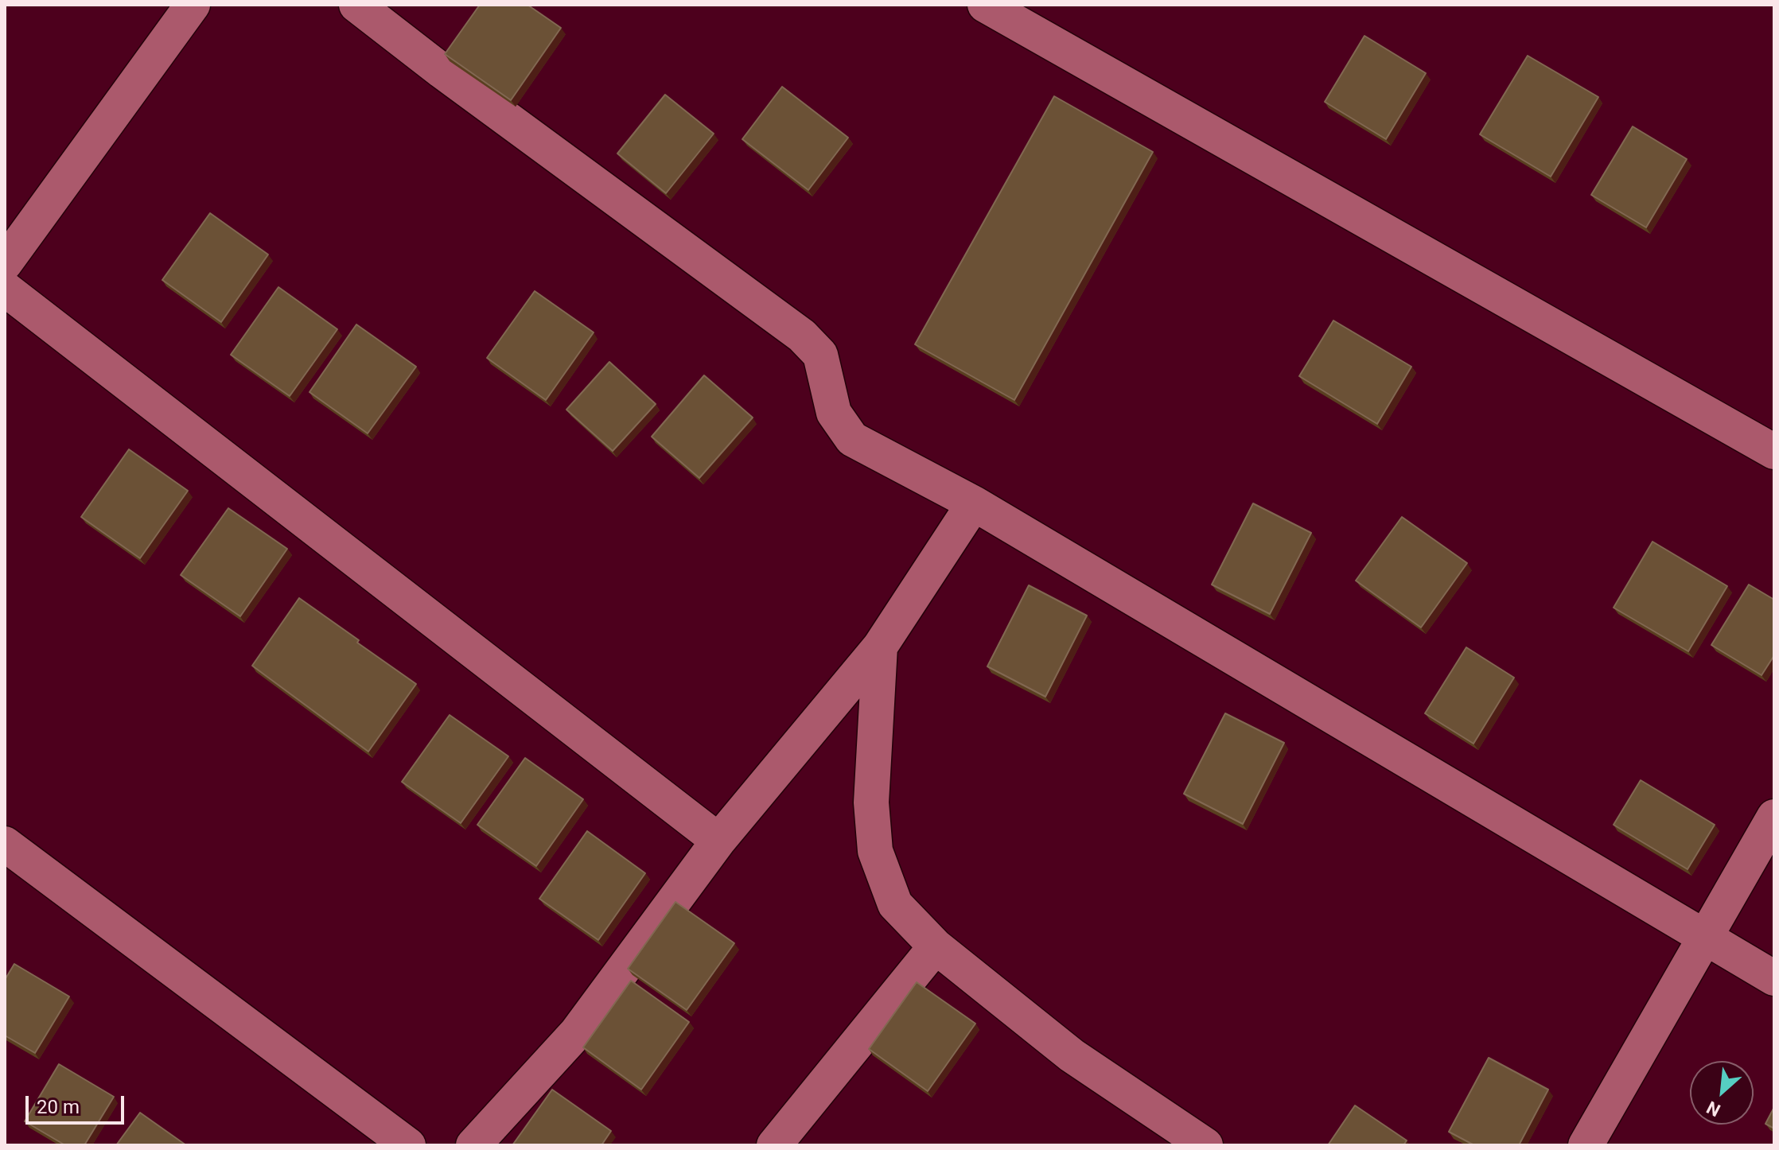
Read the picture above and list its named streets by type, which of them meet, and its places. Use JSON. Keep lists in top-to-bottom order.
{
  "scale_bar": "20 m",
  "north": "bottom left"
}
